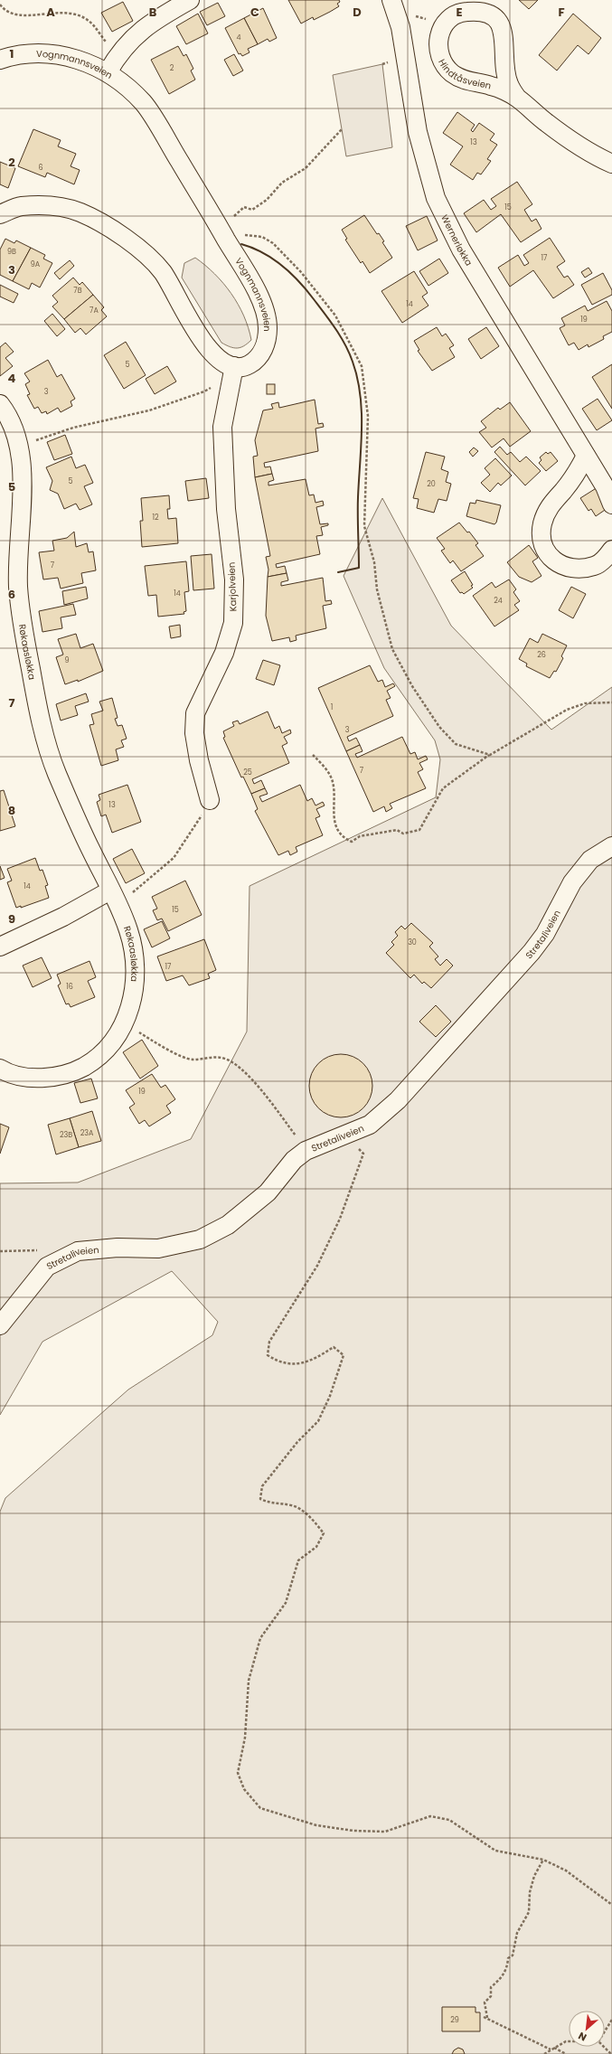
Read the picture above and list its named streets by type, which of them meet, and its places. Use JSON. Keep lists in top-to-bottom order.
{
  "streets": {
    "street": [
      "Vognmannsveien",
      "Hindtåsveien",
      "Wernerløkka",
      "Karjolveien",
      "Røkaasløkka",
      "Stretaliveien"
    ]
  },
  "crossings": [
    ["Vognmannsveien", "Karjolveien"]
  ],
  "house_numbers": [
    "4",
    "2",
    "13",
    "6",
    "15",
    "9B",
    "17",
    "9A",
    "7B",
    "14",
    "7A",
    "19",
    "5",
    "3",
    "5",
    "20",
    "12",
    "7",
    "14",
    "24",
    "26",
    "9",
    "1",
    "3",
    "7",
    "25",
    "13",
    "14",
    "15",
    "30",
    "17",
    "16",
    "19",
    "23A",
    "23B",
    "29"
  ],
  "north": "bottom left",
  "grid": {
    "columns": [
      "A",
      "B",
      "C",
      "D",
      "E",
      "F"
    ],
    "rows": [
      "1",
      "2",
      "3",
      "4",
      "5",
      "6",
      "7",
      "8",
      "9"
    ]
  }
}
